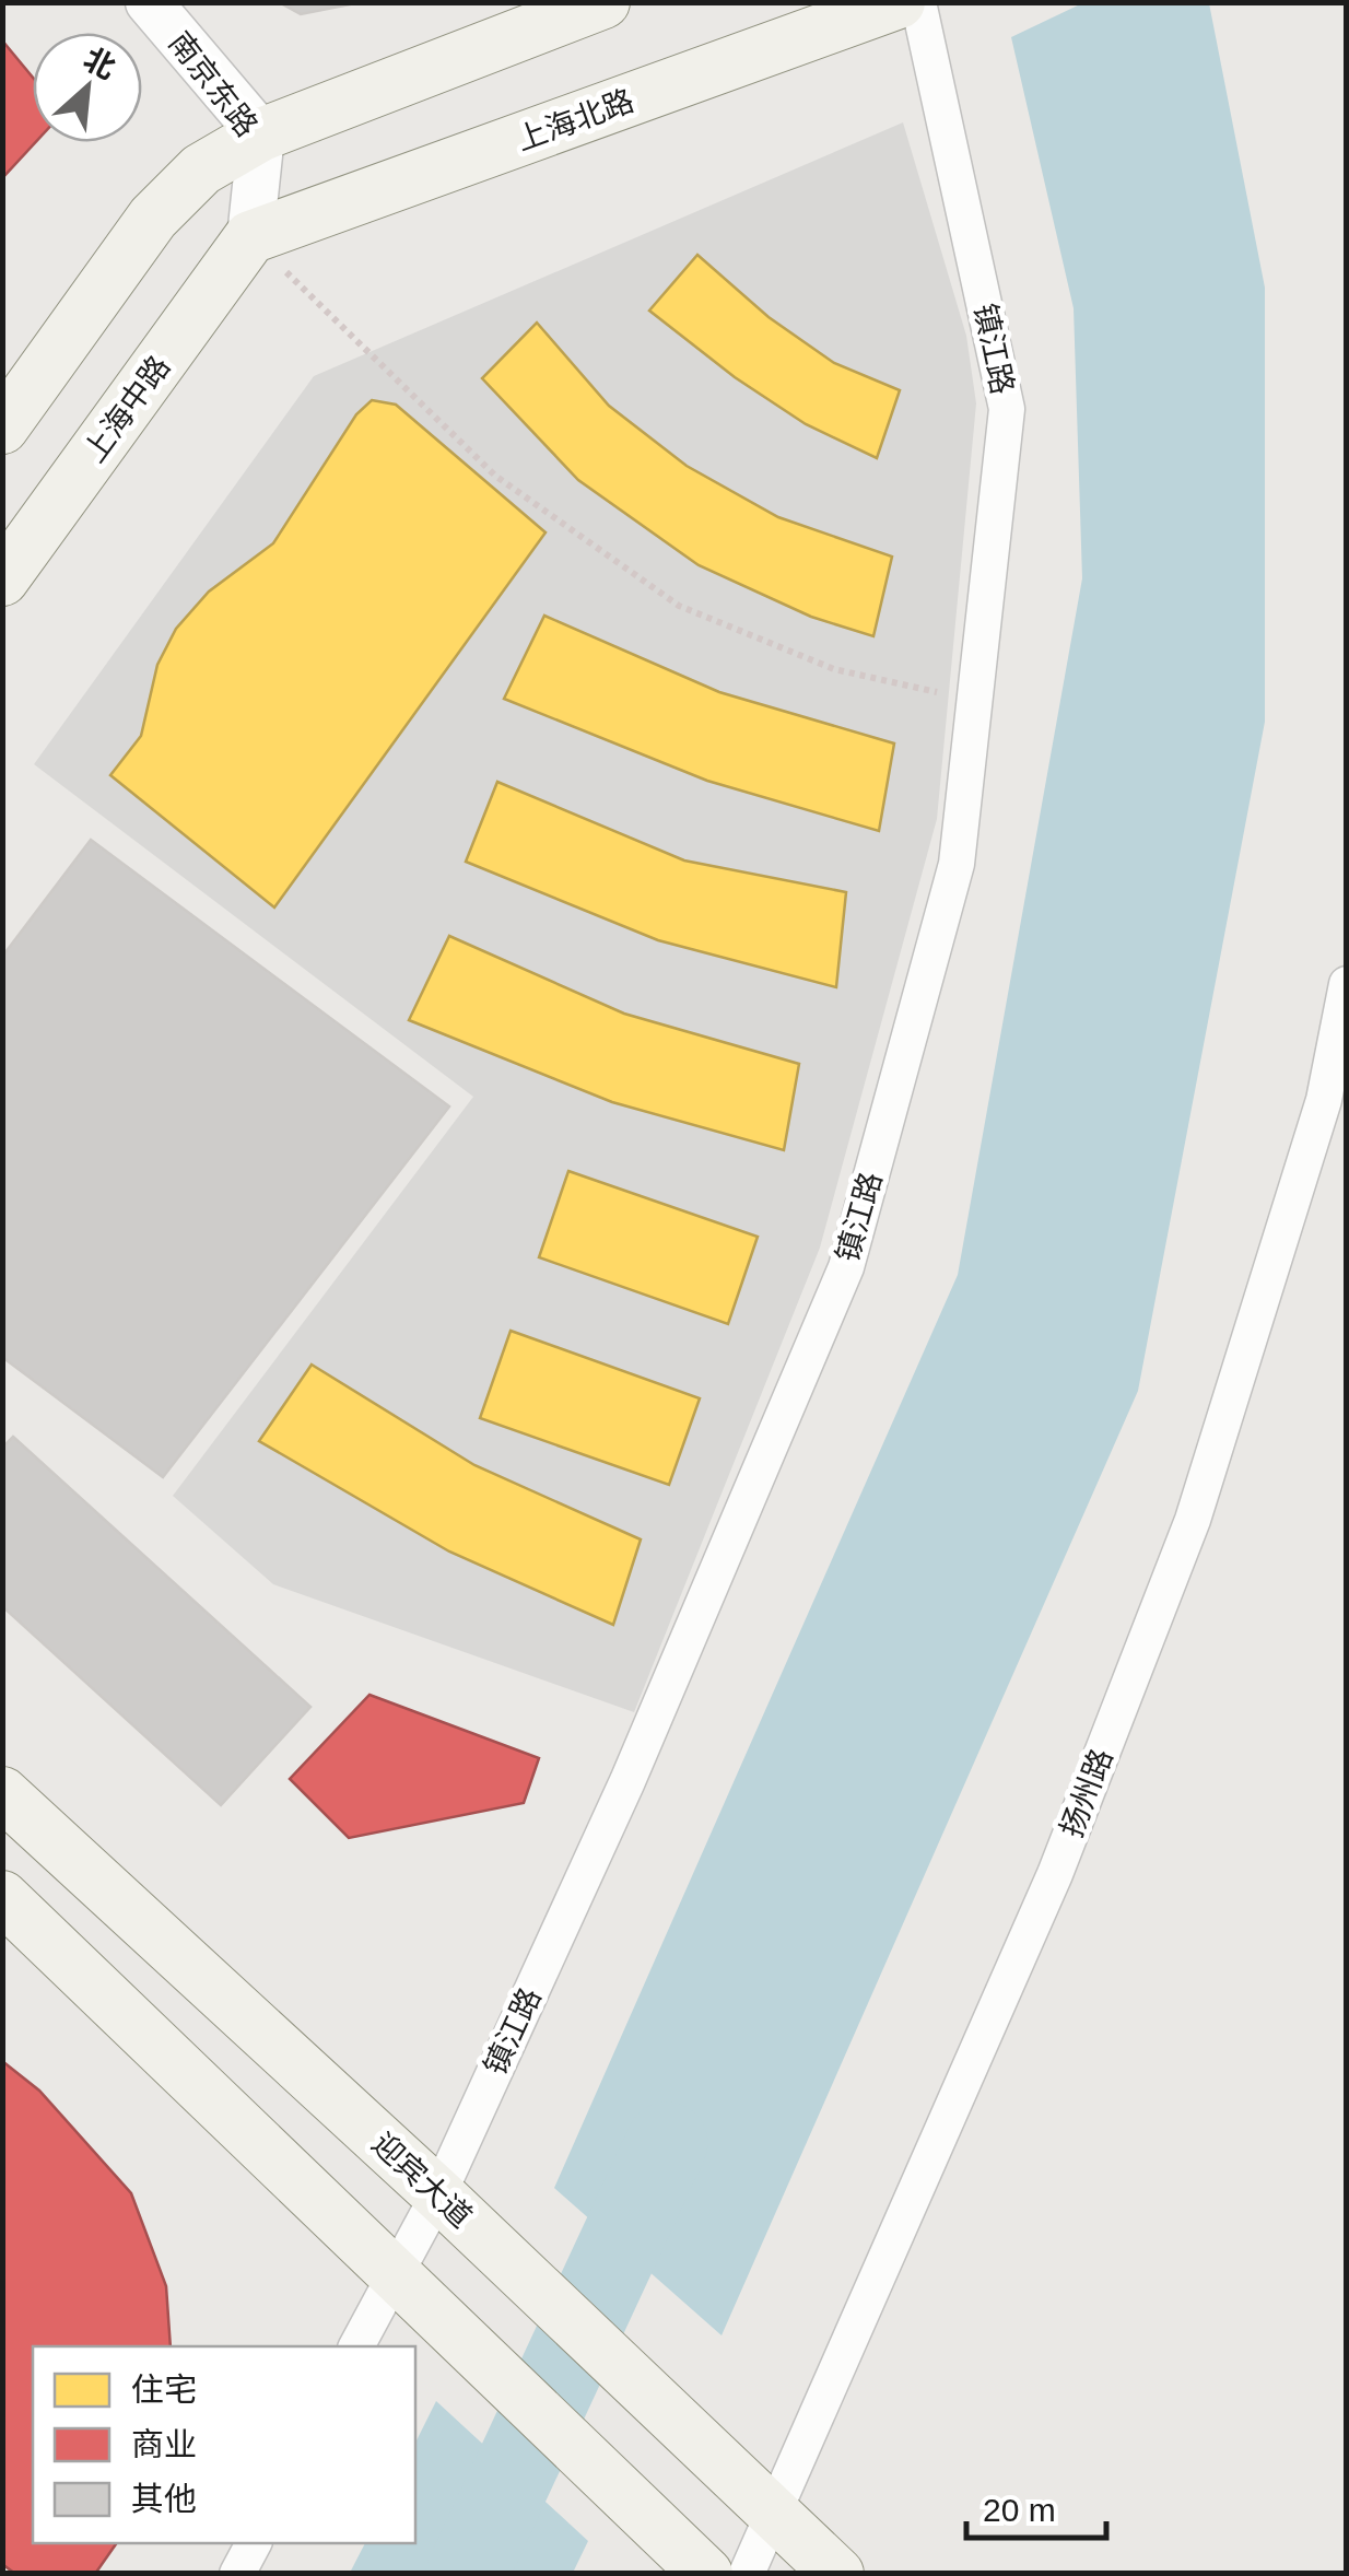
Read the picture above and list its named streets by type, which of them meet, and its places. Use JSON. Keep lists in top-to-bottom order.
{
  "streets": {
    "main road": ["上海北路", "上海中路", "迎宾大道"],
    "street": ["南京东路", "镇江路", "扬州路"]
  },
  "crossings": [
    ["南京东路", "上海北路"],
    ["南京东路", "上海中路"],
    ["上海北路", "上海中路"],
    ["镇江路", "迎宾大道"],
    ["扬州路", "迎宾大道"]
  ],
  "legend": ["住宅", "商业", "其他"],
  "scale_bar": "20 m",
  "north": "top right"
}
